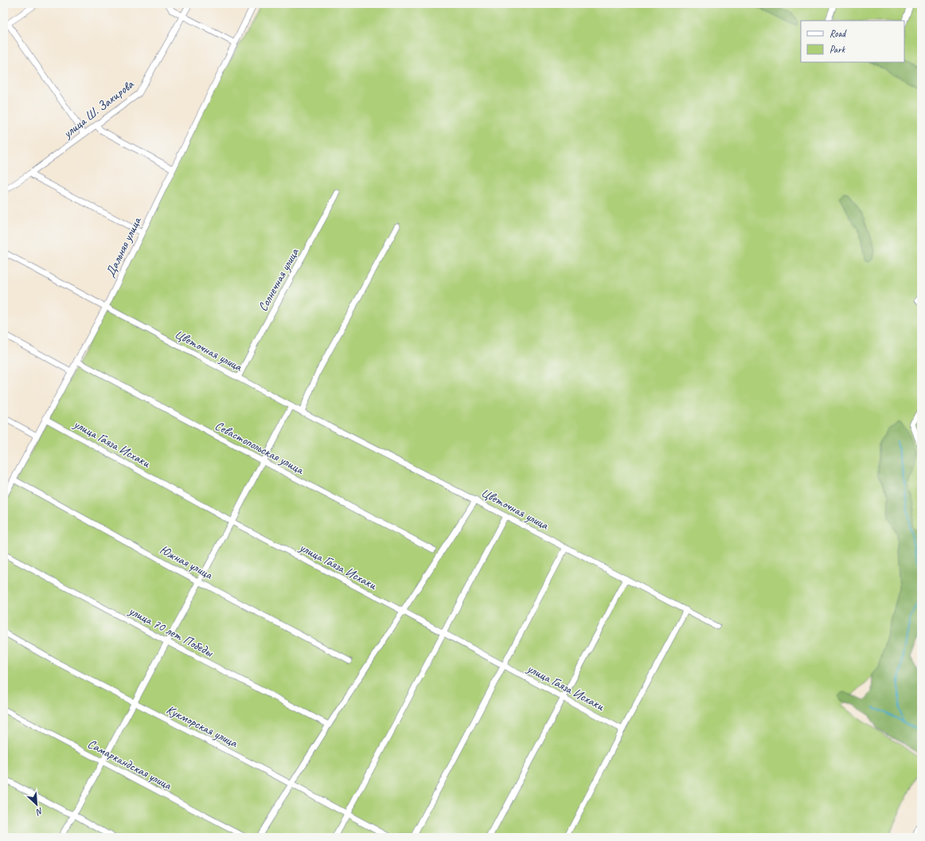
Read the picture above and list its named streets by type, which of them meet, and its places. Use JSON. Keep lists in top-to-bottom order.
{
  "streets": {
    "street": [
      "улица Ш. Закирова",
      "Дальняя улица",
      "Солнечная улица",
      "Цветочная улица",
      "улица Гаяза Исхаки",
      "Севастопольская улица",
      "Южная улица",
      "улица 70 лет Победы",
      "Кукморская улица",
      "Самаркандская улица"
    ]
  },
  "crossings": [
    ["Дальняя улица", "Цветочная улица"],
    ["Дальняя улица", "улица Гаяза Исхаки"],
    ["Дальняя улица", "Севастопольская улица"],
    ["Дальняя улица", "Южная улица"],
    ["Солнечная улица", "Цветочная улица"]
  ],
  "legend": ["Road", "Park"],
  "north": "bottom right"
}
